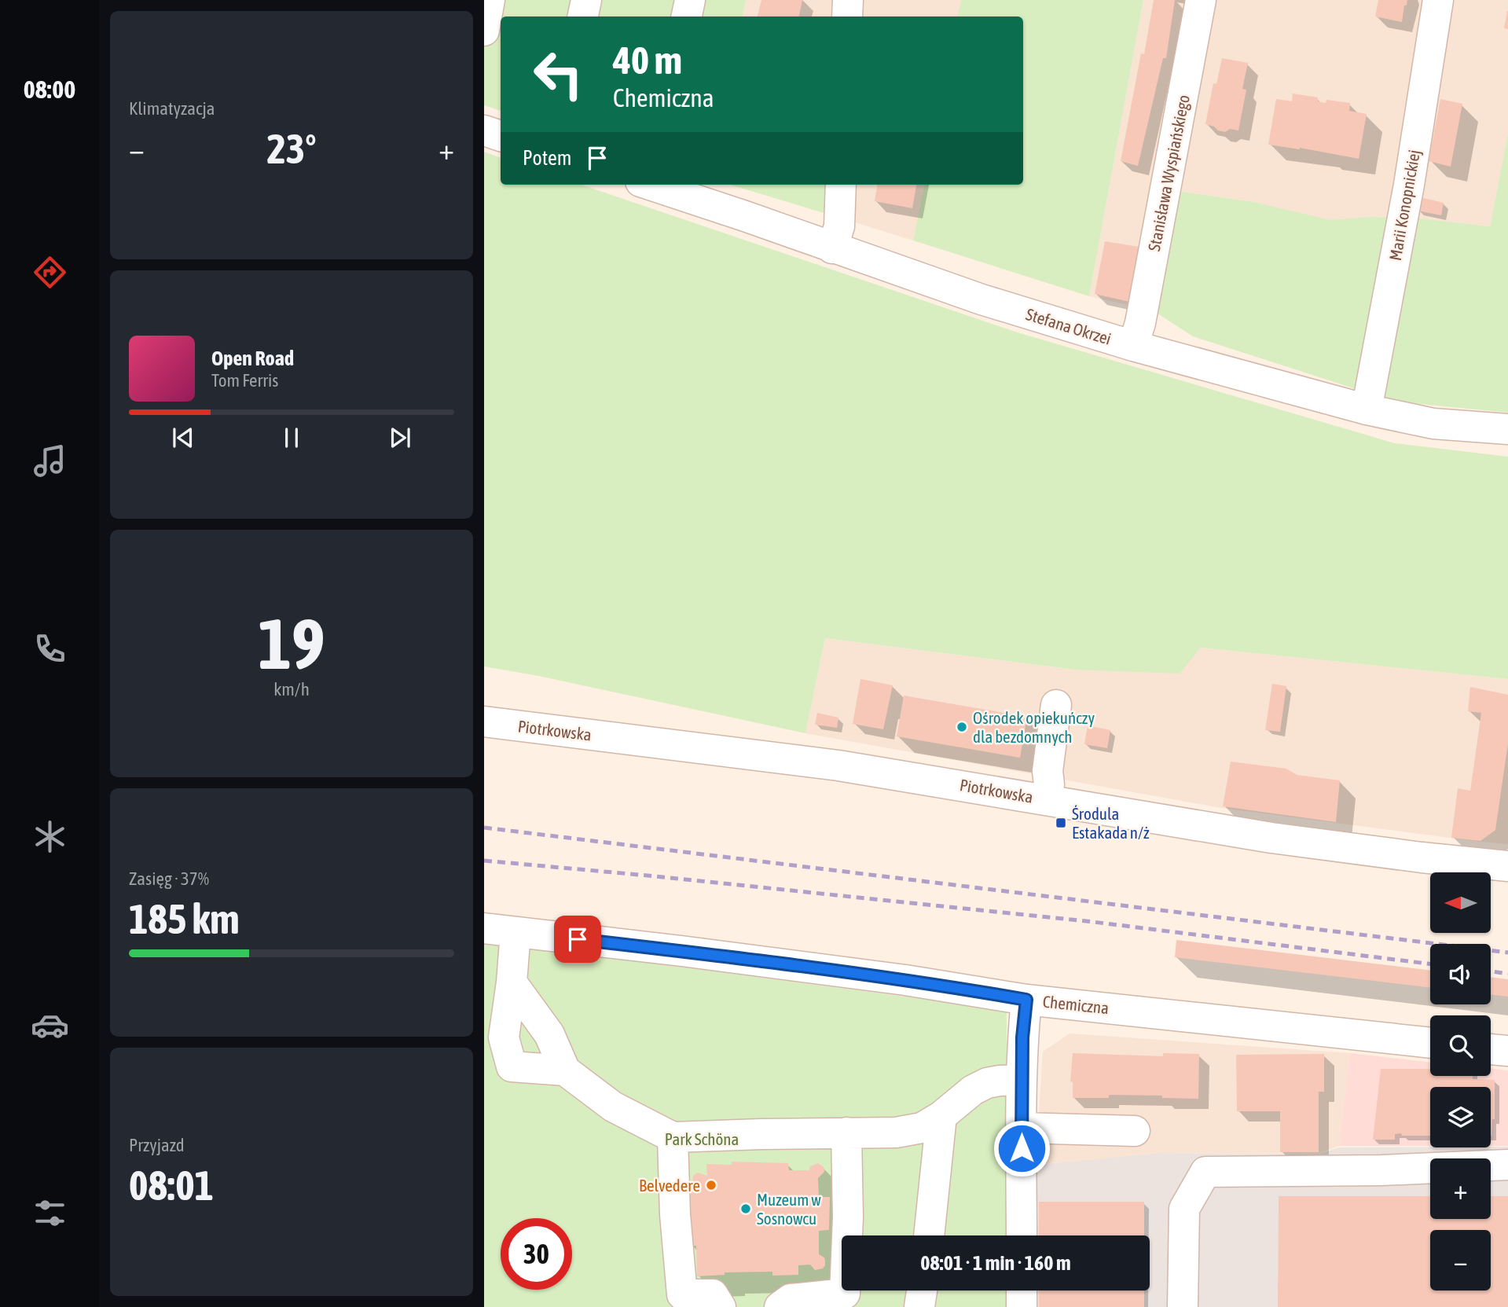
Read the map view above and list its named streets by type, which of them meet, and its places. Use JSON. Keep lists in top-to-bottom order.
{
  "streets": {
    "street": [
      "Stanisława Wyspiańskiego",
      "Marii Konopnickiej",
      "Stefana Okrzei",
      "Piotrkowska",
      "Chemiczna"
    ]
  },
  "crossings": [
    ["Stanisława Wyspiańskiego", "Stefana Okrzei"],
    ["Marii Konopnickiej", "Stefana Okrzei"]
  ],
  "parks": ["Park Schöna"],
  "places": {
    "other": ["Ośrodek opiekuńczy dla bezdomnych", "Belvedere", "Muzeum w Sosnowcu"],
    "transit": ["Środula Estakada n/ż"]
  },
  "north": "left",
  "page": {
    "tabs": "08:00",
    "tile": [
      "Klimatyzacja",
      ["19", "km/h"],
      ["Zasięg · 37%", "185 km"],
      ["Przyjazd", "08:01"]
    ],
    "turn": ["40 m", "Chemiczna"],
    "heat": ["−", "23°", "+"],
    "then": "Potem",
    "song": ["Open Road", "Tom Ferris"],
    "map_buttons": ["+", "−"],
    "limit": "30",
    "trip": "08:01 · 1 min · 160 m"
  }
}
